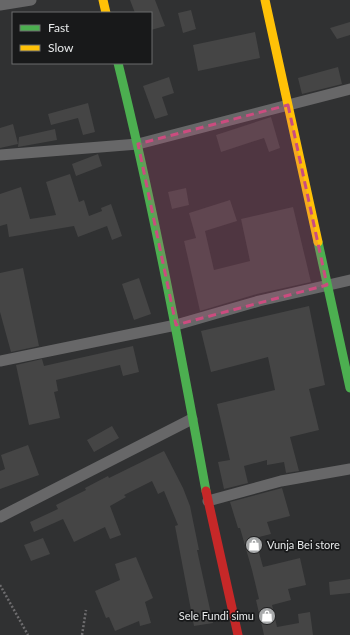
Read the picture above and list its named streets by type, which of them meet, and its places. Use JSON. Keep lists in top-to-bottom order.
{
  "places": {
    "shop": ["Vunja Bei store", "Sele Fundi simu"]
  },
  "legend": ["Fast", "Slow"]
}
